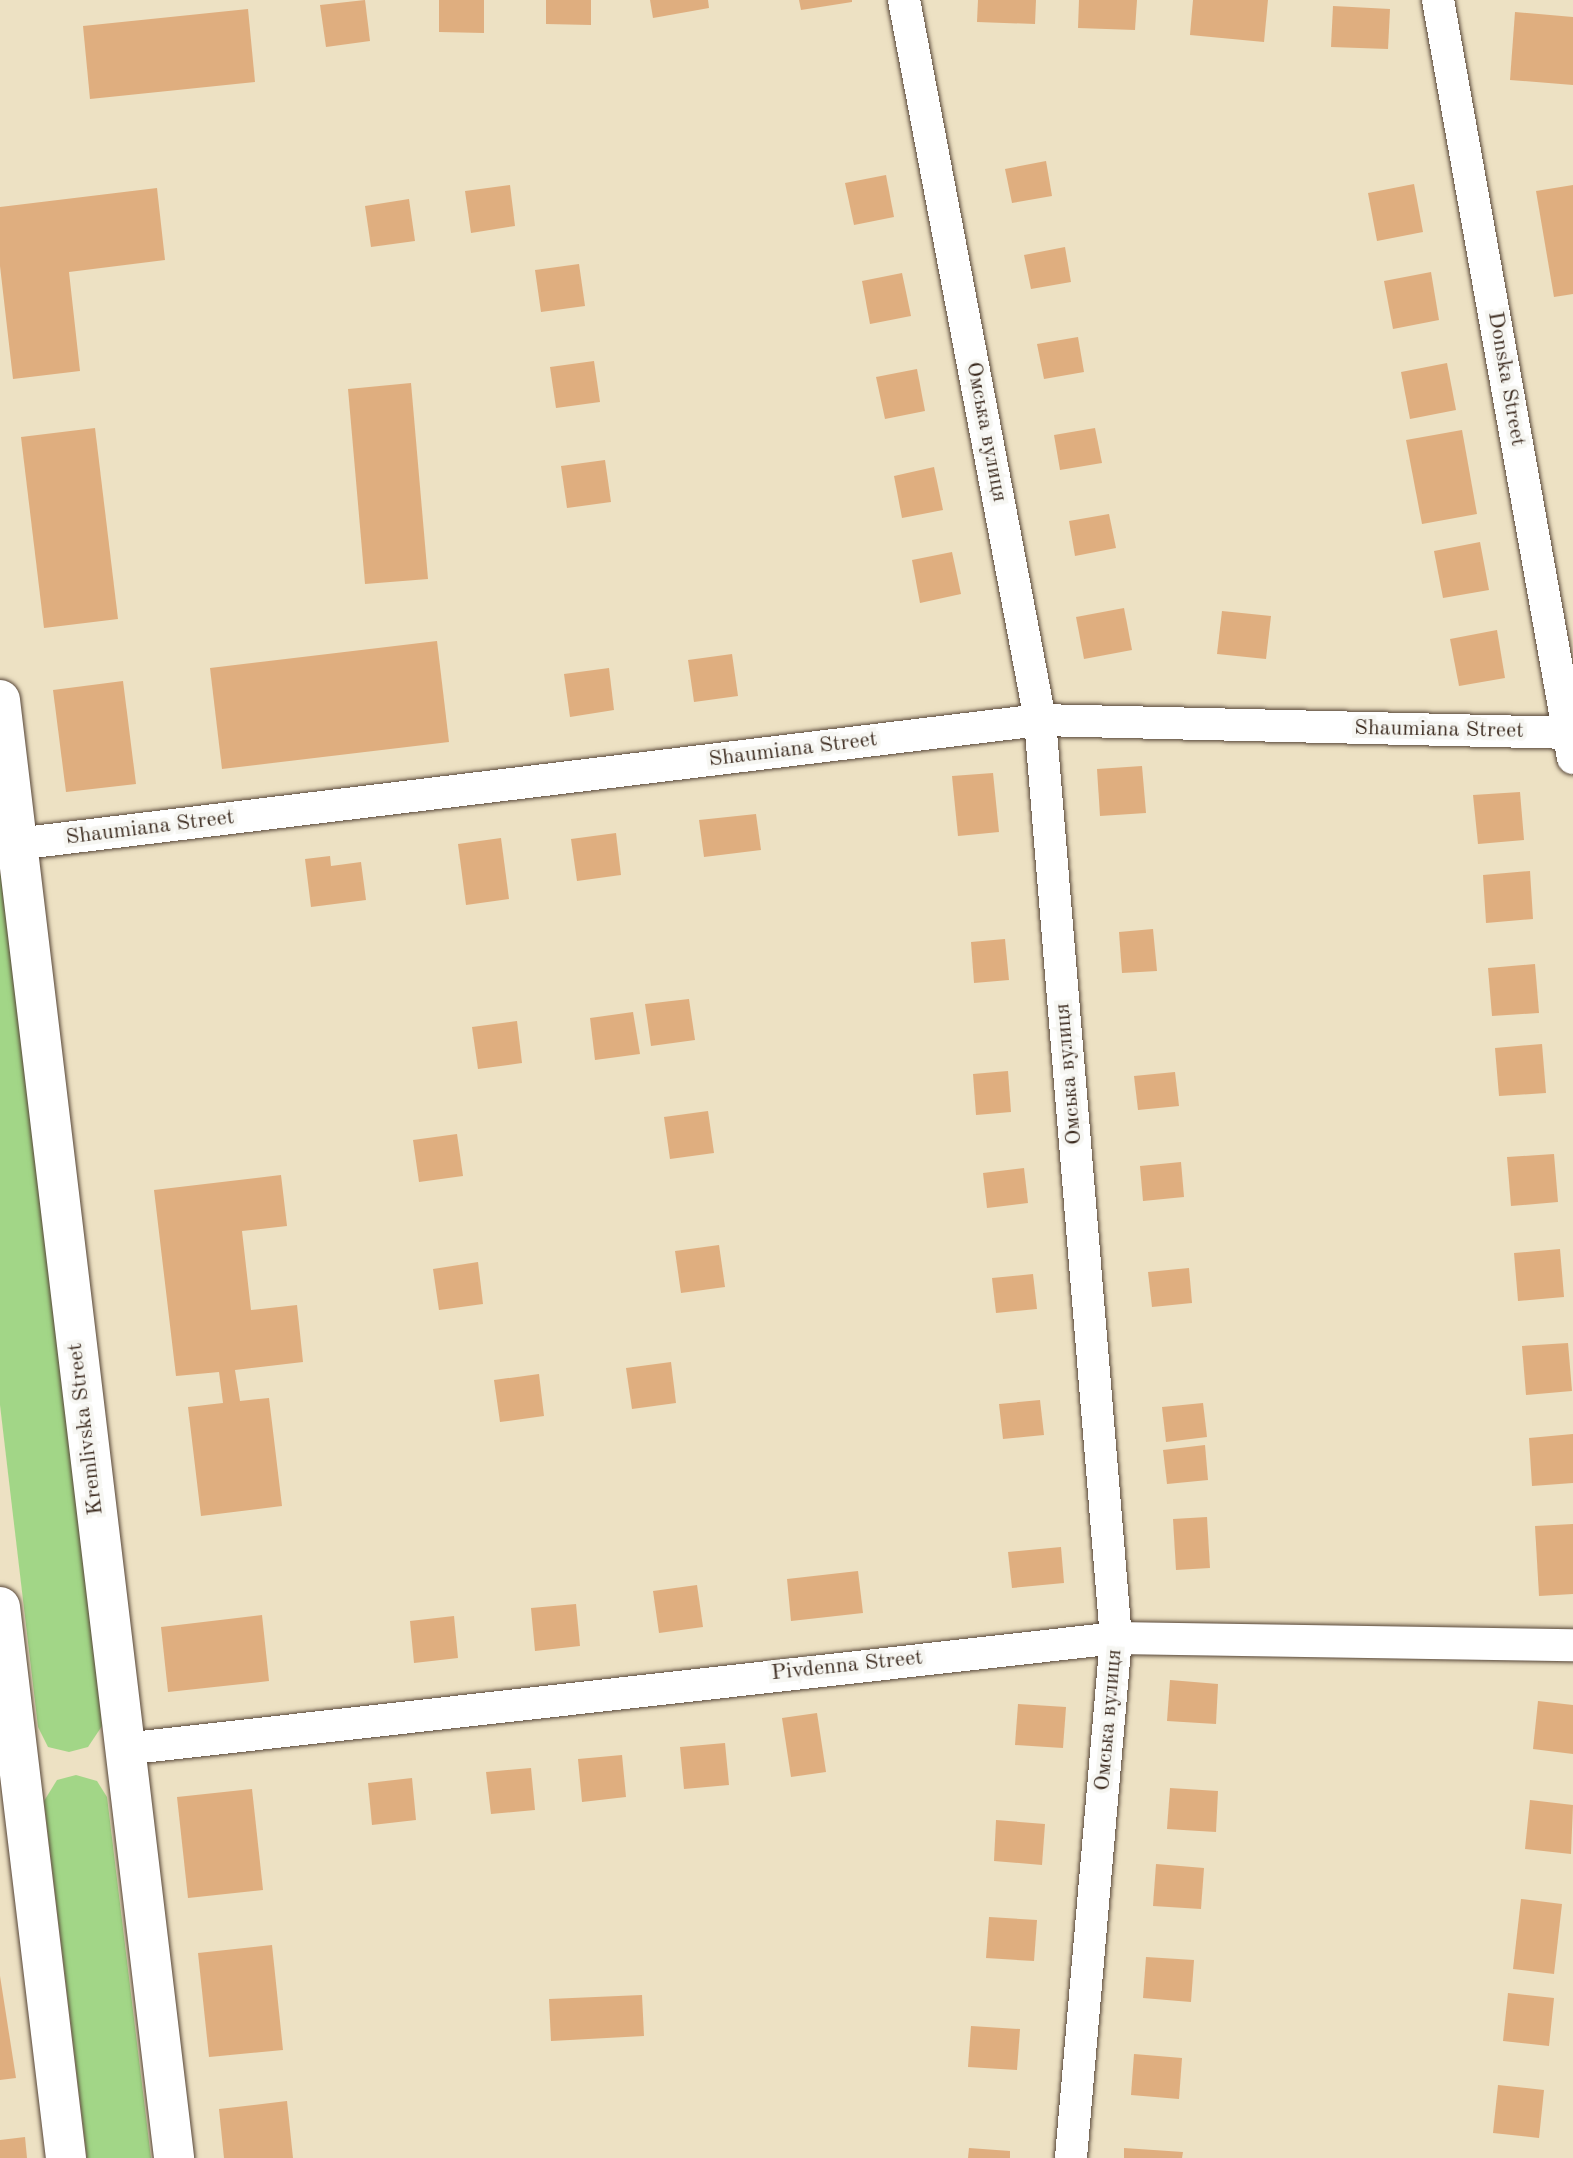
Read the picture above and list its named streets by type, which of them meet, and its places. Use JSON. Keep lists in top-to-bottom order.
{
  "streets": {
    "street": [
      "Donska Street",
      "Омська вулиця",
      "Shaumiana Street",
      "Kremlivska Street",
      "Pivdenna Street"
    ]
  },
  "crossings": [
    ["Donska Street", "Shaumiana Street"],
    ["Омська вулиця", "Shaumiana Street"],
    ["Омська вулиця", "Pivdenna Street"],
    ["Shaumiana Street", "Kremlivska Street"],
    ["Kremlivska Street", "Pivdenna Street"]
  ]
}
